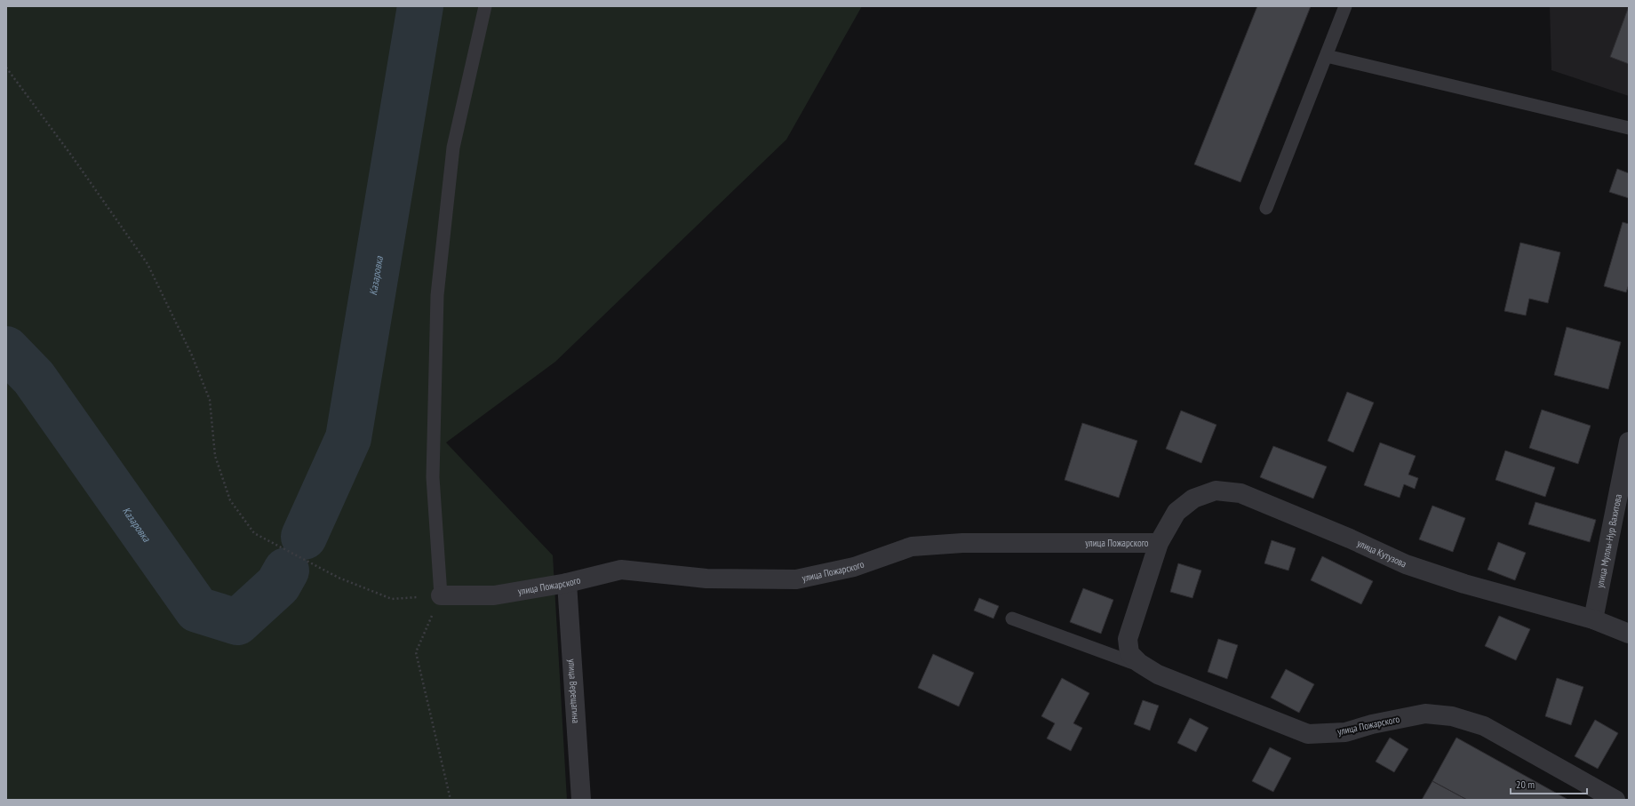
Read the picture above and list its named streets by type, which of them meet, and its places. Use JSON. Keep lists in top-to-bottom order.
{
  "streets": {
    "street": [
      "улица Муллы-Нур Вахитова",
      "улица Пожарского",
      "улица Кутузова",
      "улица Верещагина"
    ]
  },
  "crossings": [
    ["улица Муллы-Нур Вахитова", "улица Кутузова"],
    ["улица Пожарского", "улица Кутузова"],
    ["улица Пожарского", "улица Верещагина"]
  ],
  "water": ["Казаровка"],
  "scale_bar": "20 m"
}
